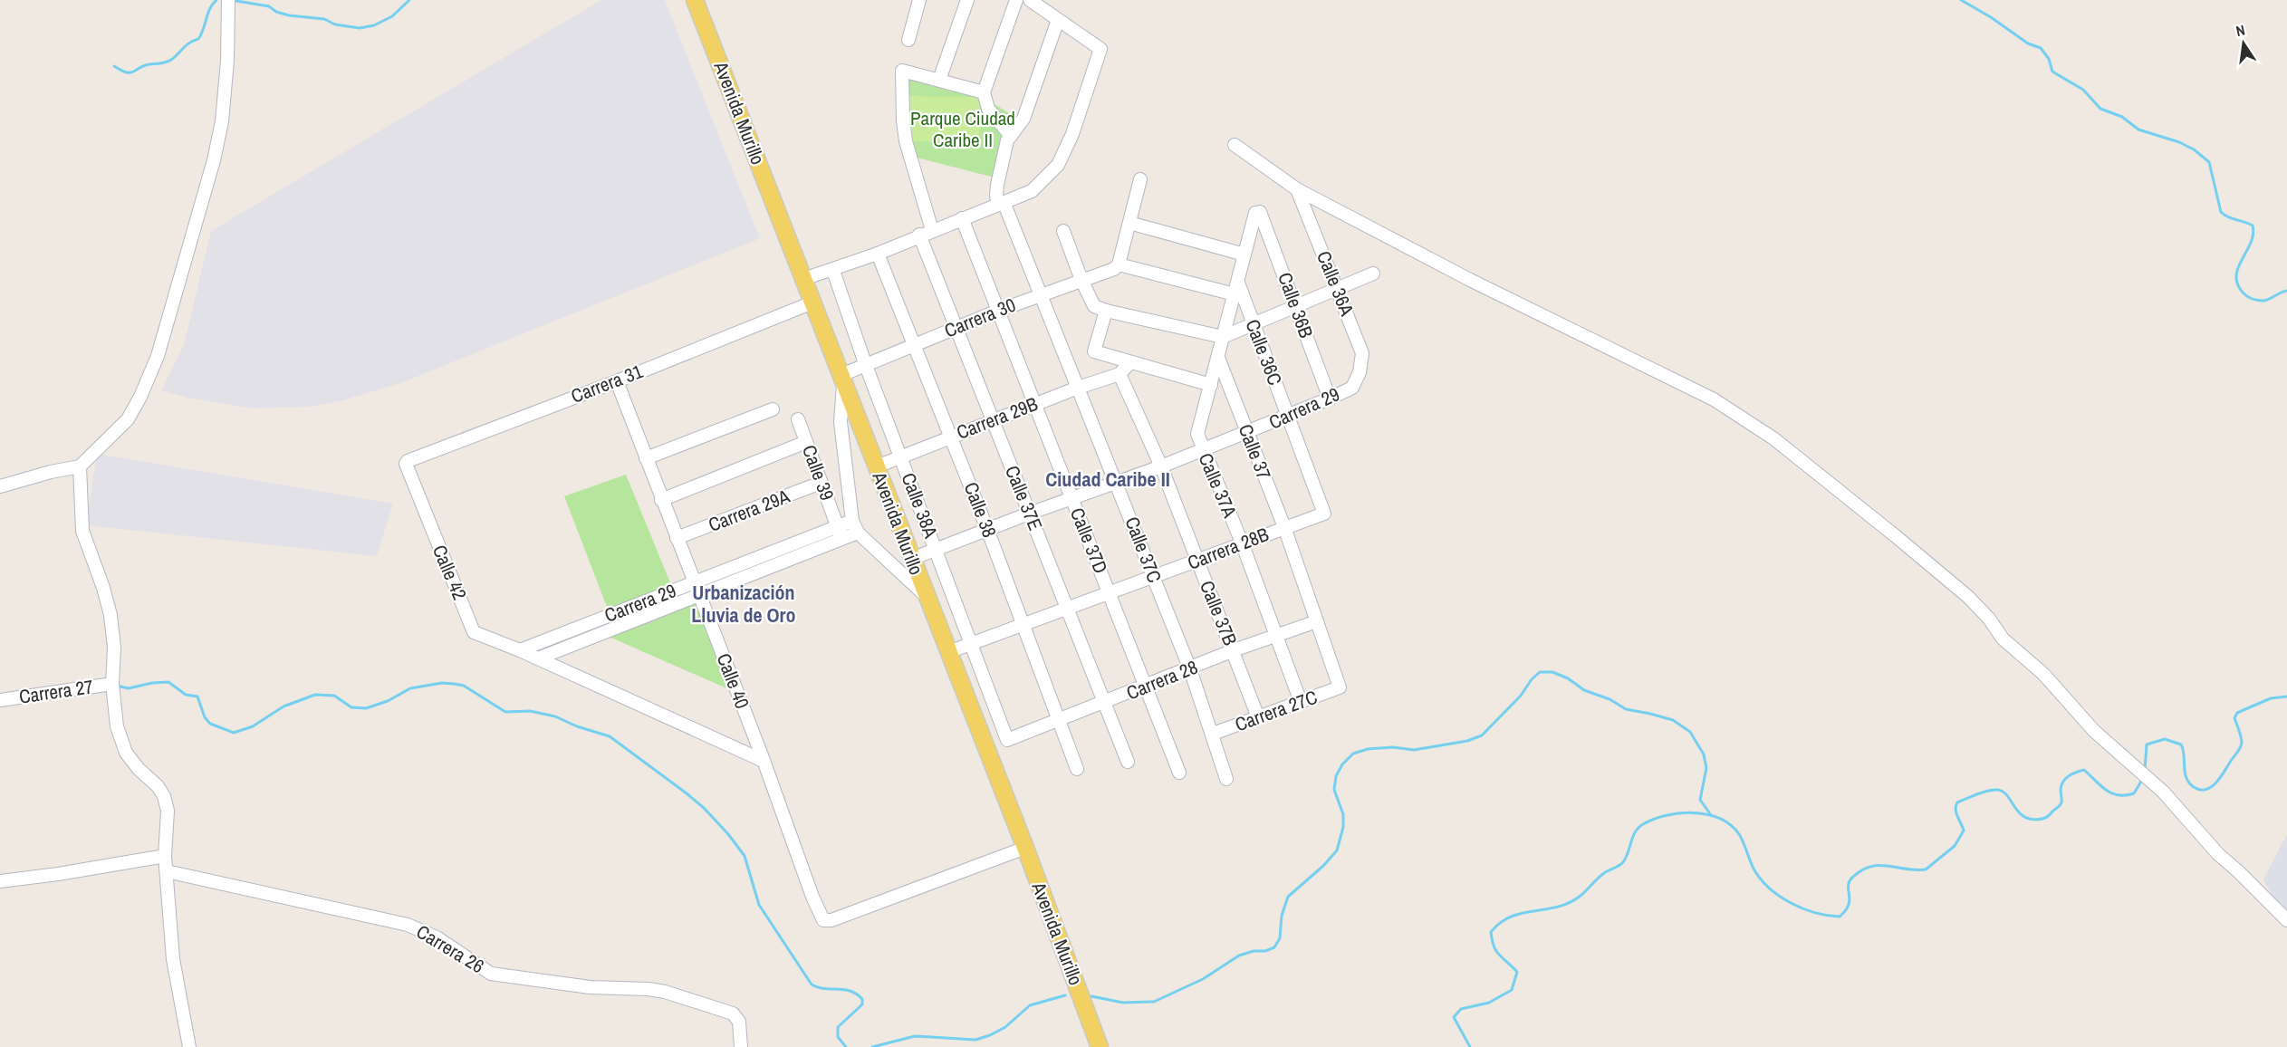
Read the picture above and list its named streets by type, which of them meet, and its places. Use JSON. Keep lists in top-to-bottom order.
{
  "streets": {
    "main road": ["Avenida Murillo"],
    "street": [
      "Calle 36A",
      "Calle 36B",
      "Carrera 30",
      "Calle 36C",
      "Carrera 31",
      "Carrera 29",
      "Carrera 29B",
      "Calle 37",
      "Calle 39",
      "Calle 37A",
      "Calle 37E",
      "Calle 38A",
      "Calle 38",
      "Carrera 29A",
      "Calle 37D",
      "Carrera 28B",
      "Calle 37C",
      "Calle 42",
      "Calle 37B",
      "Carrera 28",
      "Calle 40",
      "Carrera 27",
      "Carrera 27C",
      "Carrera 26"
    ]
  },
  "crossings": [
    ["Avenida Murillo", "Carrera 30"],
    ["Avenida Murillo", "Carrera 31"],
    ["Avenida Murillo", "Carrera 29"],
    ["Avenida Murillo", "Carrera 29B"],
    ["Avenida Murillo", "Carrera 28B"],
    ["Avenida Murillo", "Calle 40"],
    ["Calle 36A", "Carrera 29"],
    ["Calle 36B", "Carrera 29"],
    ["Carrera 30", "Calle 37E"],
    ["Carrera 30", "Calle 38A"],
    ["Carrera 30", "Calle 38"],
    ["Carrera 30", "Calle 37D"],
    ["Carrera 30", "Calle 37C"],
    ["Calle 36C", "Carrera 29"],
    ["Calle 36C", "Carrera 28B"],
    ["Carrera 31", "Calle 42"],
    ["Carrera 31", "Calle 40"],
    ["Carrera 29", "Calle 37"],
    ["Carrera 29", "Calle 39"],
    ["Carrera 29", "Calle 37A"],
    ["Carrera 29", "Calle 37E"],
    ["Carrera 29", "Calle 38A"],
    ["Carrera 29", "Calle 38"],
    ["Carrera 29", "Calle 37D"],
    ["Carrera 29", "Calle 37C"],
    ["Carrera 29", "Calle 42"],
    ["Carrera 29", "Calle 37B"],
    ["Carrera 29", "Calle 40"],
    ["Carrera 29B", "Calle 37E"],
    ["Carrera 29B", "Calle 38A"],
    ["Carrera 29B", "Calle 38"],
    ["Carrera 29B", "Calle 37D"],
    ["Carrera 29B", "Calle 37C"],
    ["Carrera 29B", "Calle 37B"],
    ["Calle 37", "Calle 37A"],
    ["Calle 37", "Carrera 28B"],
    ["Calle 37", "Carrera 28"],
    ["Calle 37", "Carrera 27C"],
    ["Calle 39", "Carrera 29A"],
    ["Calle 37A", "Carrera 28B"],
    ["Calle 37A", "Carrera 28"],
    ["Calle 37A", "Carrera 27C"],
    ["Calle 37E", "Carrera 28B"],
    ["Calle 37E", "Carrera 28"],
    ["Calle 38A", "Carrera 28B"],
    ["Calle 38A", "Carrera 28"],
    ["Calle 38", "Carrera 28B"],
    ["Calle 38", "Carrera 28"],
    ["Carrera 29A", "Calle 40"],
    ["Calle 37D", "Carrera 28B"],
    ["Calle 37D", "Carrera 28"],
    ["Carrera 28B", "Calle 37C"],
    ["Carrera 28B", "Calle 37B"],
    ["Calle 37C", "Carrera 28"],
    ["Calle 37C", "Carrera 27C"],
    ["Calle 42", "Calle 40"],
    ["Calle 37B", "Carrera 28"],
    ["Calle 37B", "Carrera 27C"]
  ],
  "districts": ["Ciudad Caribe II", "Urbanización Lluvia de Oro"],
  "parks": ["Parque Ciudad Caribe II"],
  "north": "top"
}
